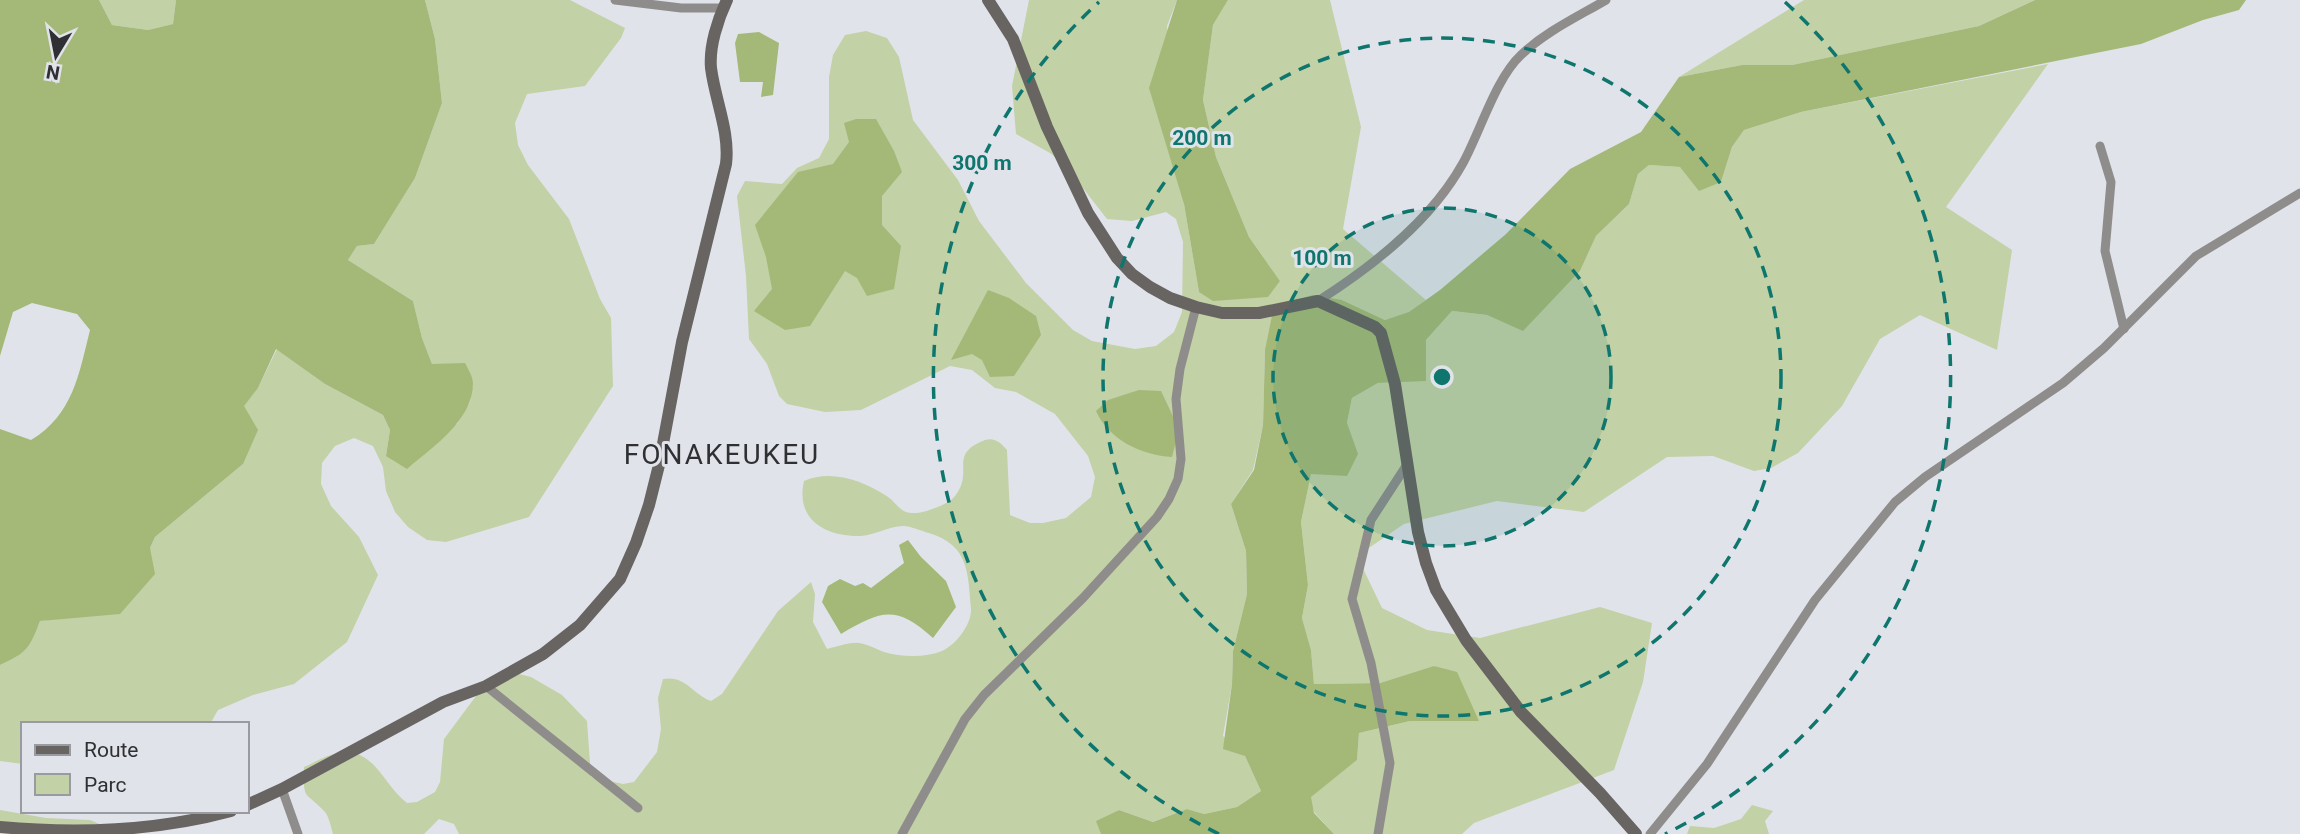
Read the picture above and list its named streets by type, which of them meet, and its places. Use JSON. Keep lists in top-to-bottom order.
{
  "districts": ["FONAKEUKEU"],
  "legend": ["Route", "Parc"],
  "north": "bottom",
  "rings": ["200 m", "300 m", "100 m"]
}
